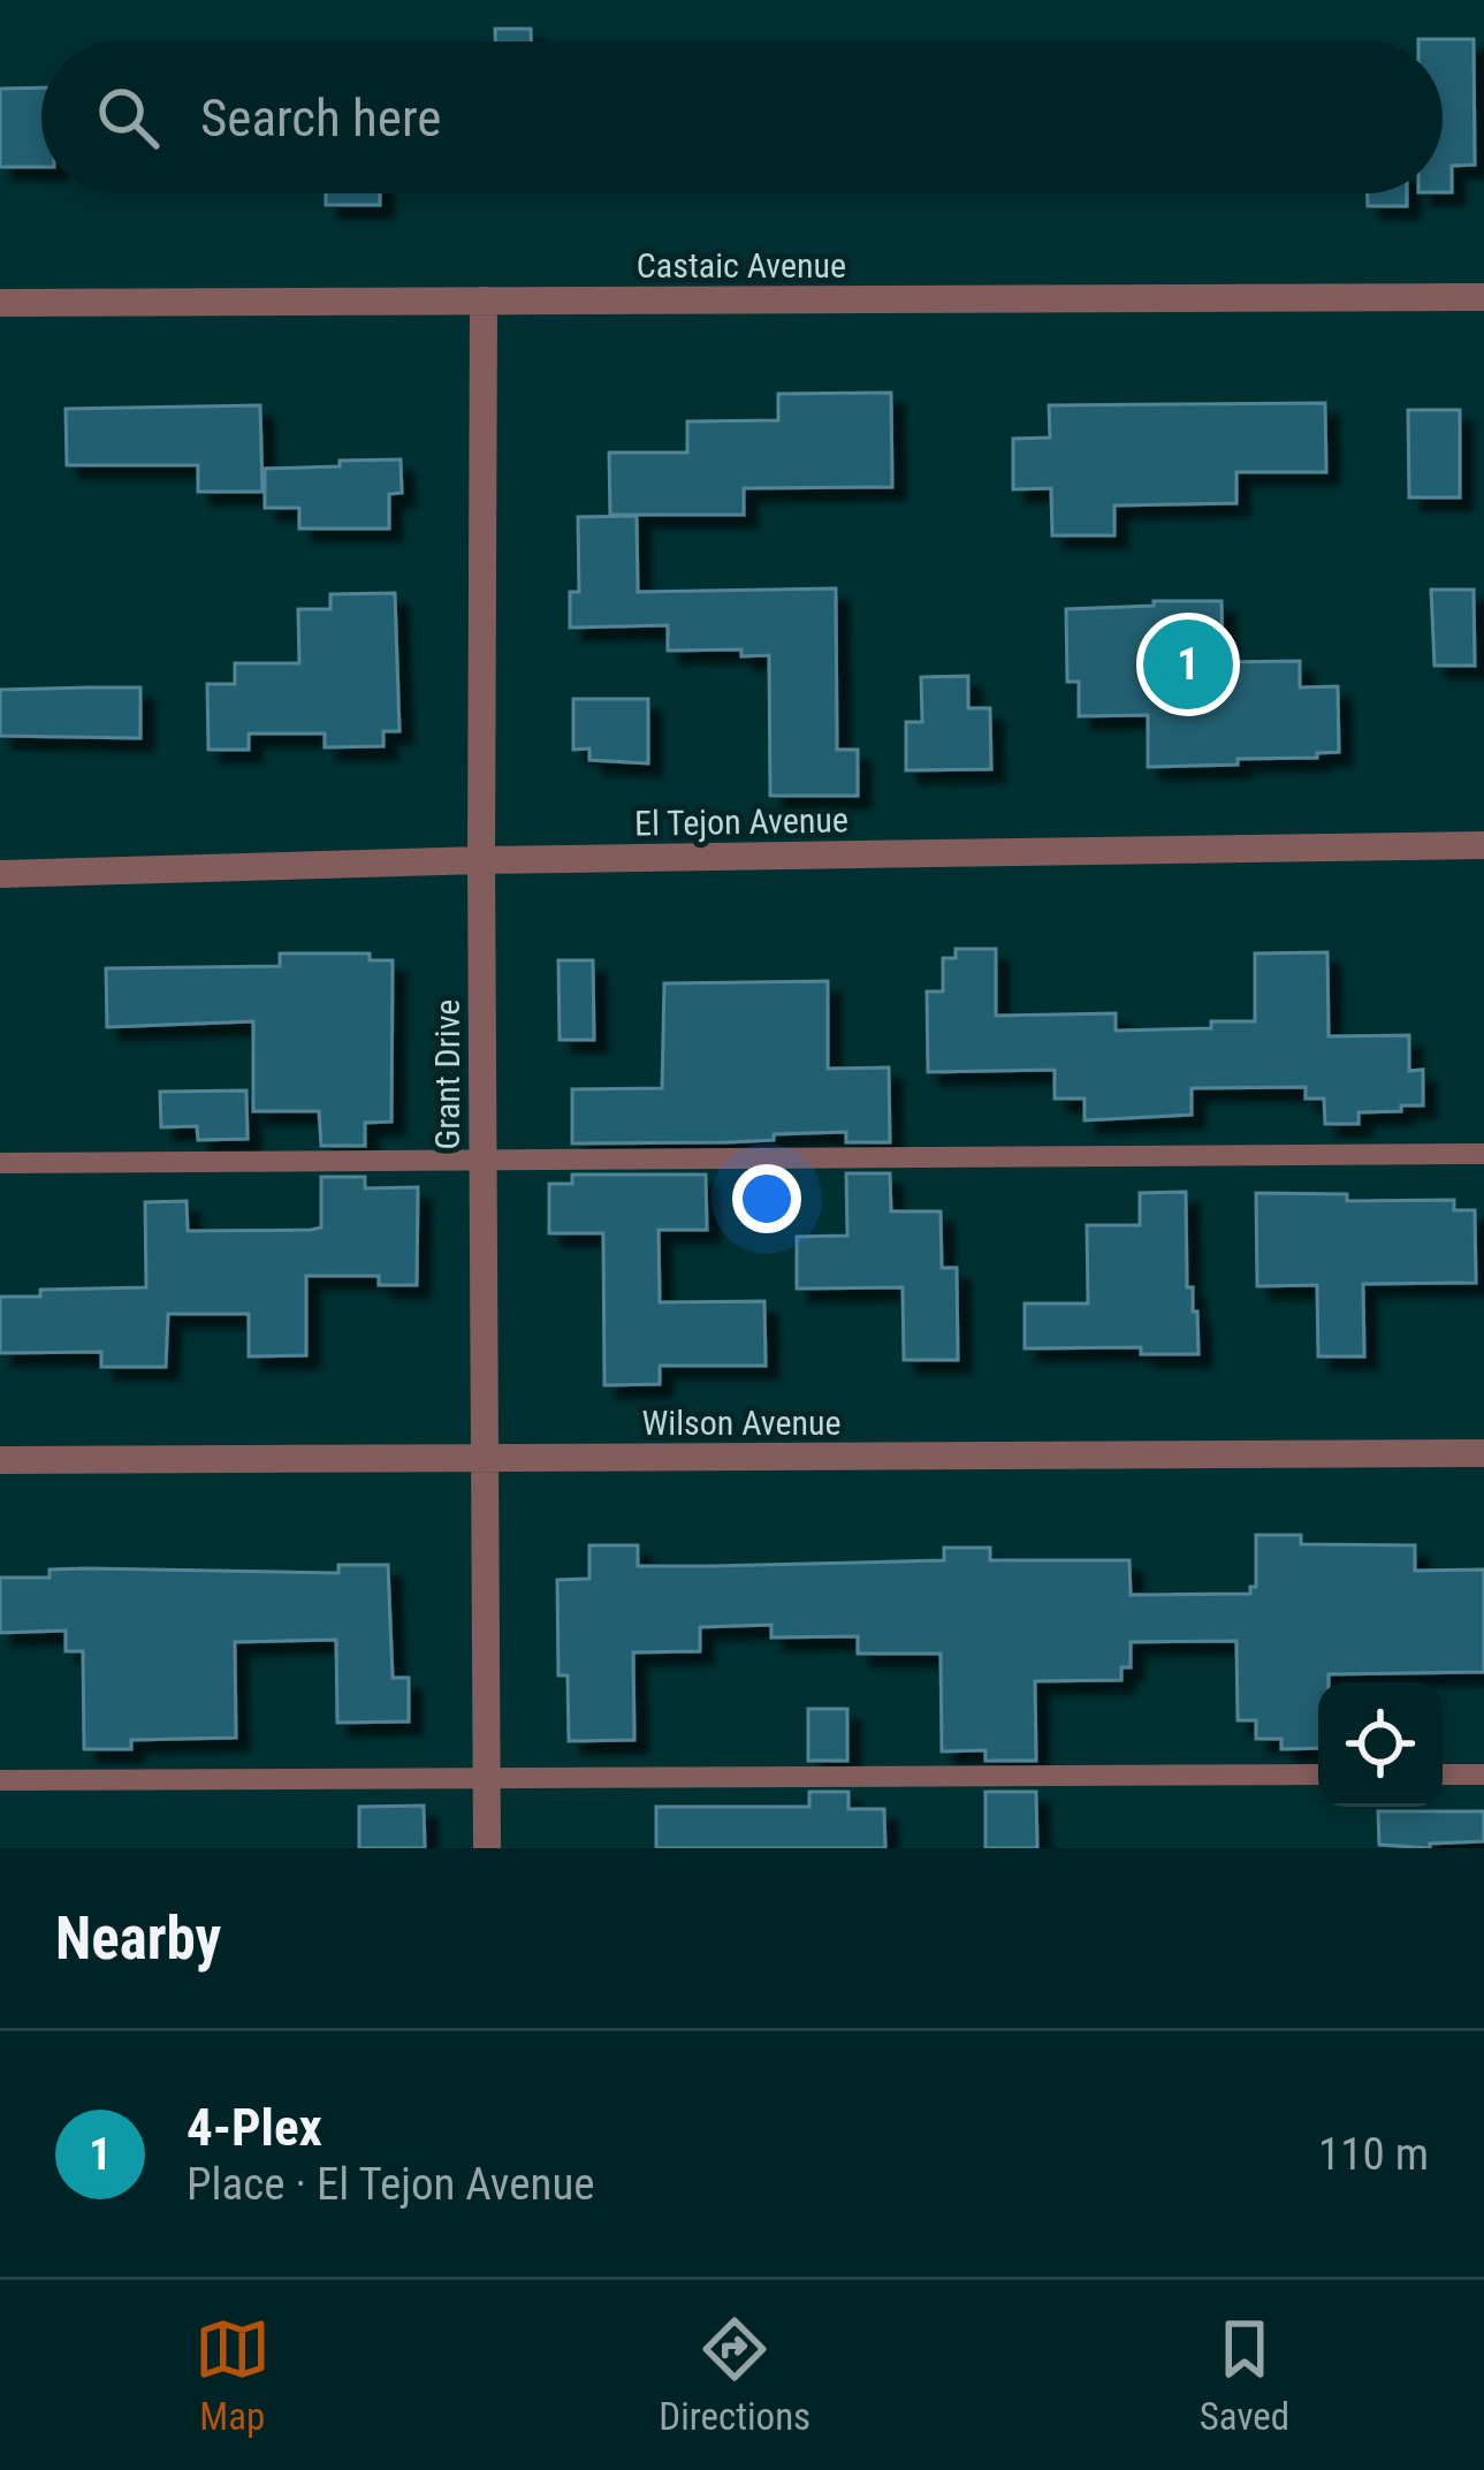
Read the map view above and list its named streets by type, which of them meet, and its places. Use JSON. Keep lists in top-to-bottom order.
{
  "streets": {
    "street": [
      "Castaic Avenue",
      "El Tejon Avenue",
      "Grant Drive",
      "Wilson Avenue"
    ]
  },
  "crossings": [
    ["Castaic Avenue", "Grant Drive"],
    ["El Tejon Avenue", "Grant Drive"],
    ["Grant Drive", "Wilson Avenue"]
  ],
  "page": {
    "search": "Search here",
    "pins": "1",
    "heading": "Nearby",
    "list": [
      {
        "mark": "1",
        "name": "4-Plex",
        "note": "Place · El Tejon Avenue",
        "value": "110 m"
      }
    ],
    "nav": ["Map", "Directions", "Saved"]
  }
}
